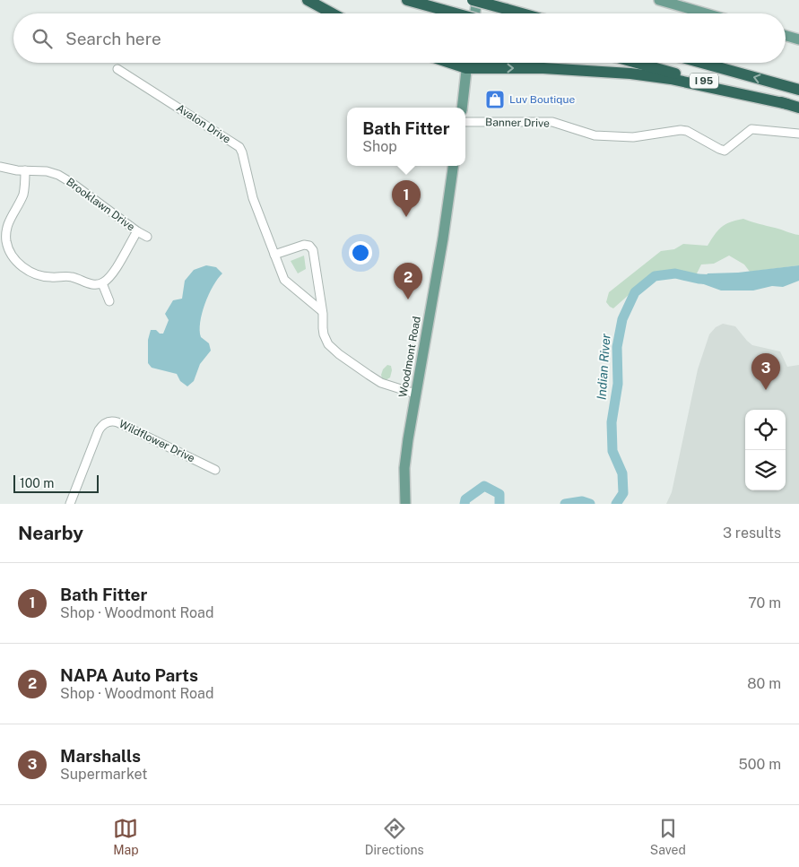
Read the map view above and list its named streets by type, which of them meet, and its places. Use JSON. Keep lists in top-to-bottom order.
{
  "streets": {
    "highway": ["I 95"],
    "main road": ["Woodmont Road"],
    "street": [
      "Banner Drive",
      "Avalon Drive",
      "Brooklawn Drive",
      "Wildflower Drive"
    ]
  },
  "water": ["Indian River"],
  "places": {
    "shop": ["Luv Boutique"]
  },
  "scale_bar": "100 m",
  "page": {
    "search": "Search here",
    "popup": ["Bath Fitter", "Shop"],
    "pins": ["1", "2", "3"],
    "scale": "100 m",
    "heading": ["Nearby", "3 results"],
    "list": [
      {
        "mark": "1",
        "name": "Bath Fitter",
        "note": "Shop · Woodmont Road",
        "value": "70 m"
      },
      {
        "mark": "2",
        "name": "NAPA Auto Parts",
        "note": "Shop · Woodmont Road",
        "value": "80 m"
      },
      {
        "mark": "3",
        "name": "Marshalls",
        "note": "Supermarket",
        "value": "500 m"
      }
    ],
    "nav": ["Map", "Directions", "Saved"]
  }
}
